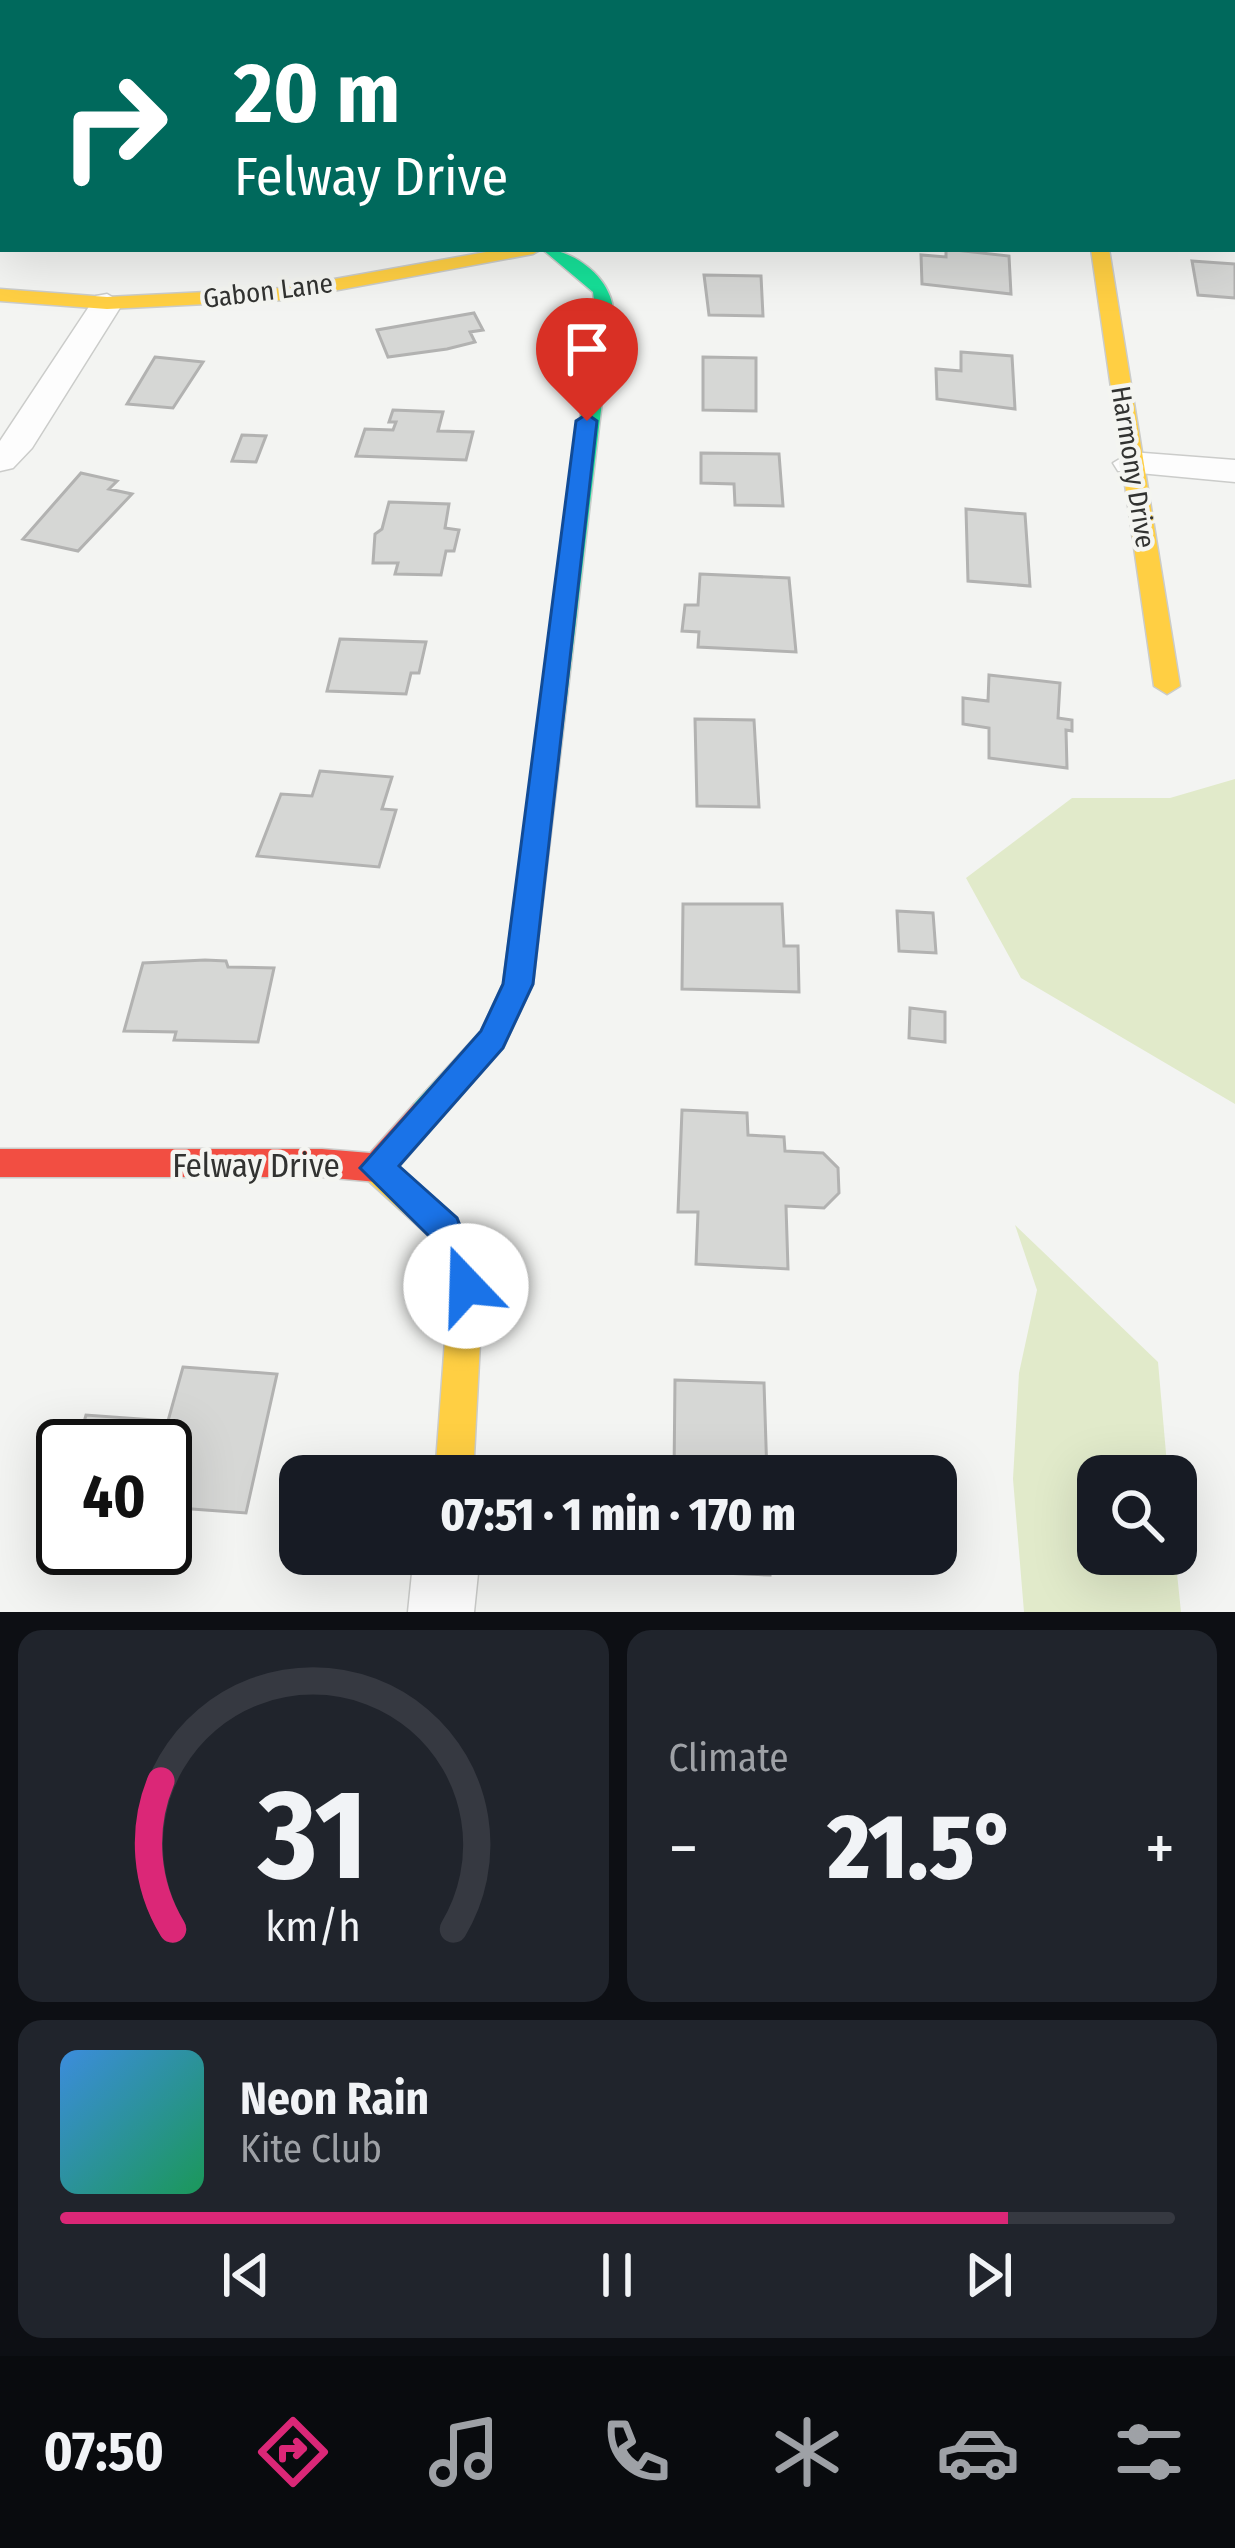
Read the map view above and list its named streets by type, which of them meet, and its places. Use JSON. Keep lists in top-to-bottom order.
{
  "streets": {
    "street": ["Gabon Lane", "Harmony Drive", "Felway Drive"]
  },
  "page": {
    "turn": ["20 m", "Felway Drive"],
    "limit": "40",
    "trip": "07:51 · 1 min · 170 m",
    "tile": "Climate",
    "heat": ["−", "21.5°", "+"],
    "song": ["Neon Rain", "Kite Club"],
    "tabs": "07:50",
    "gauge": ["31", "km/h"]
  }
}
